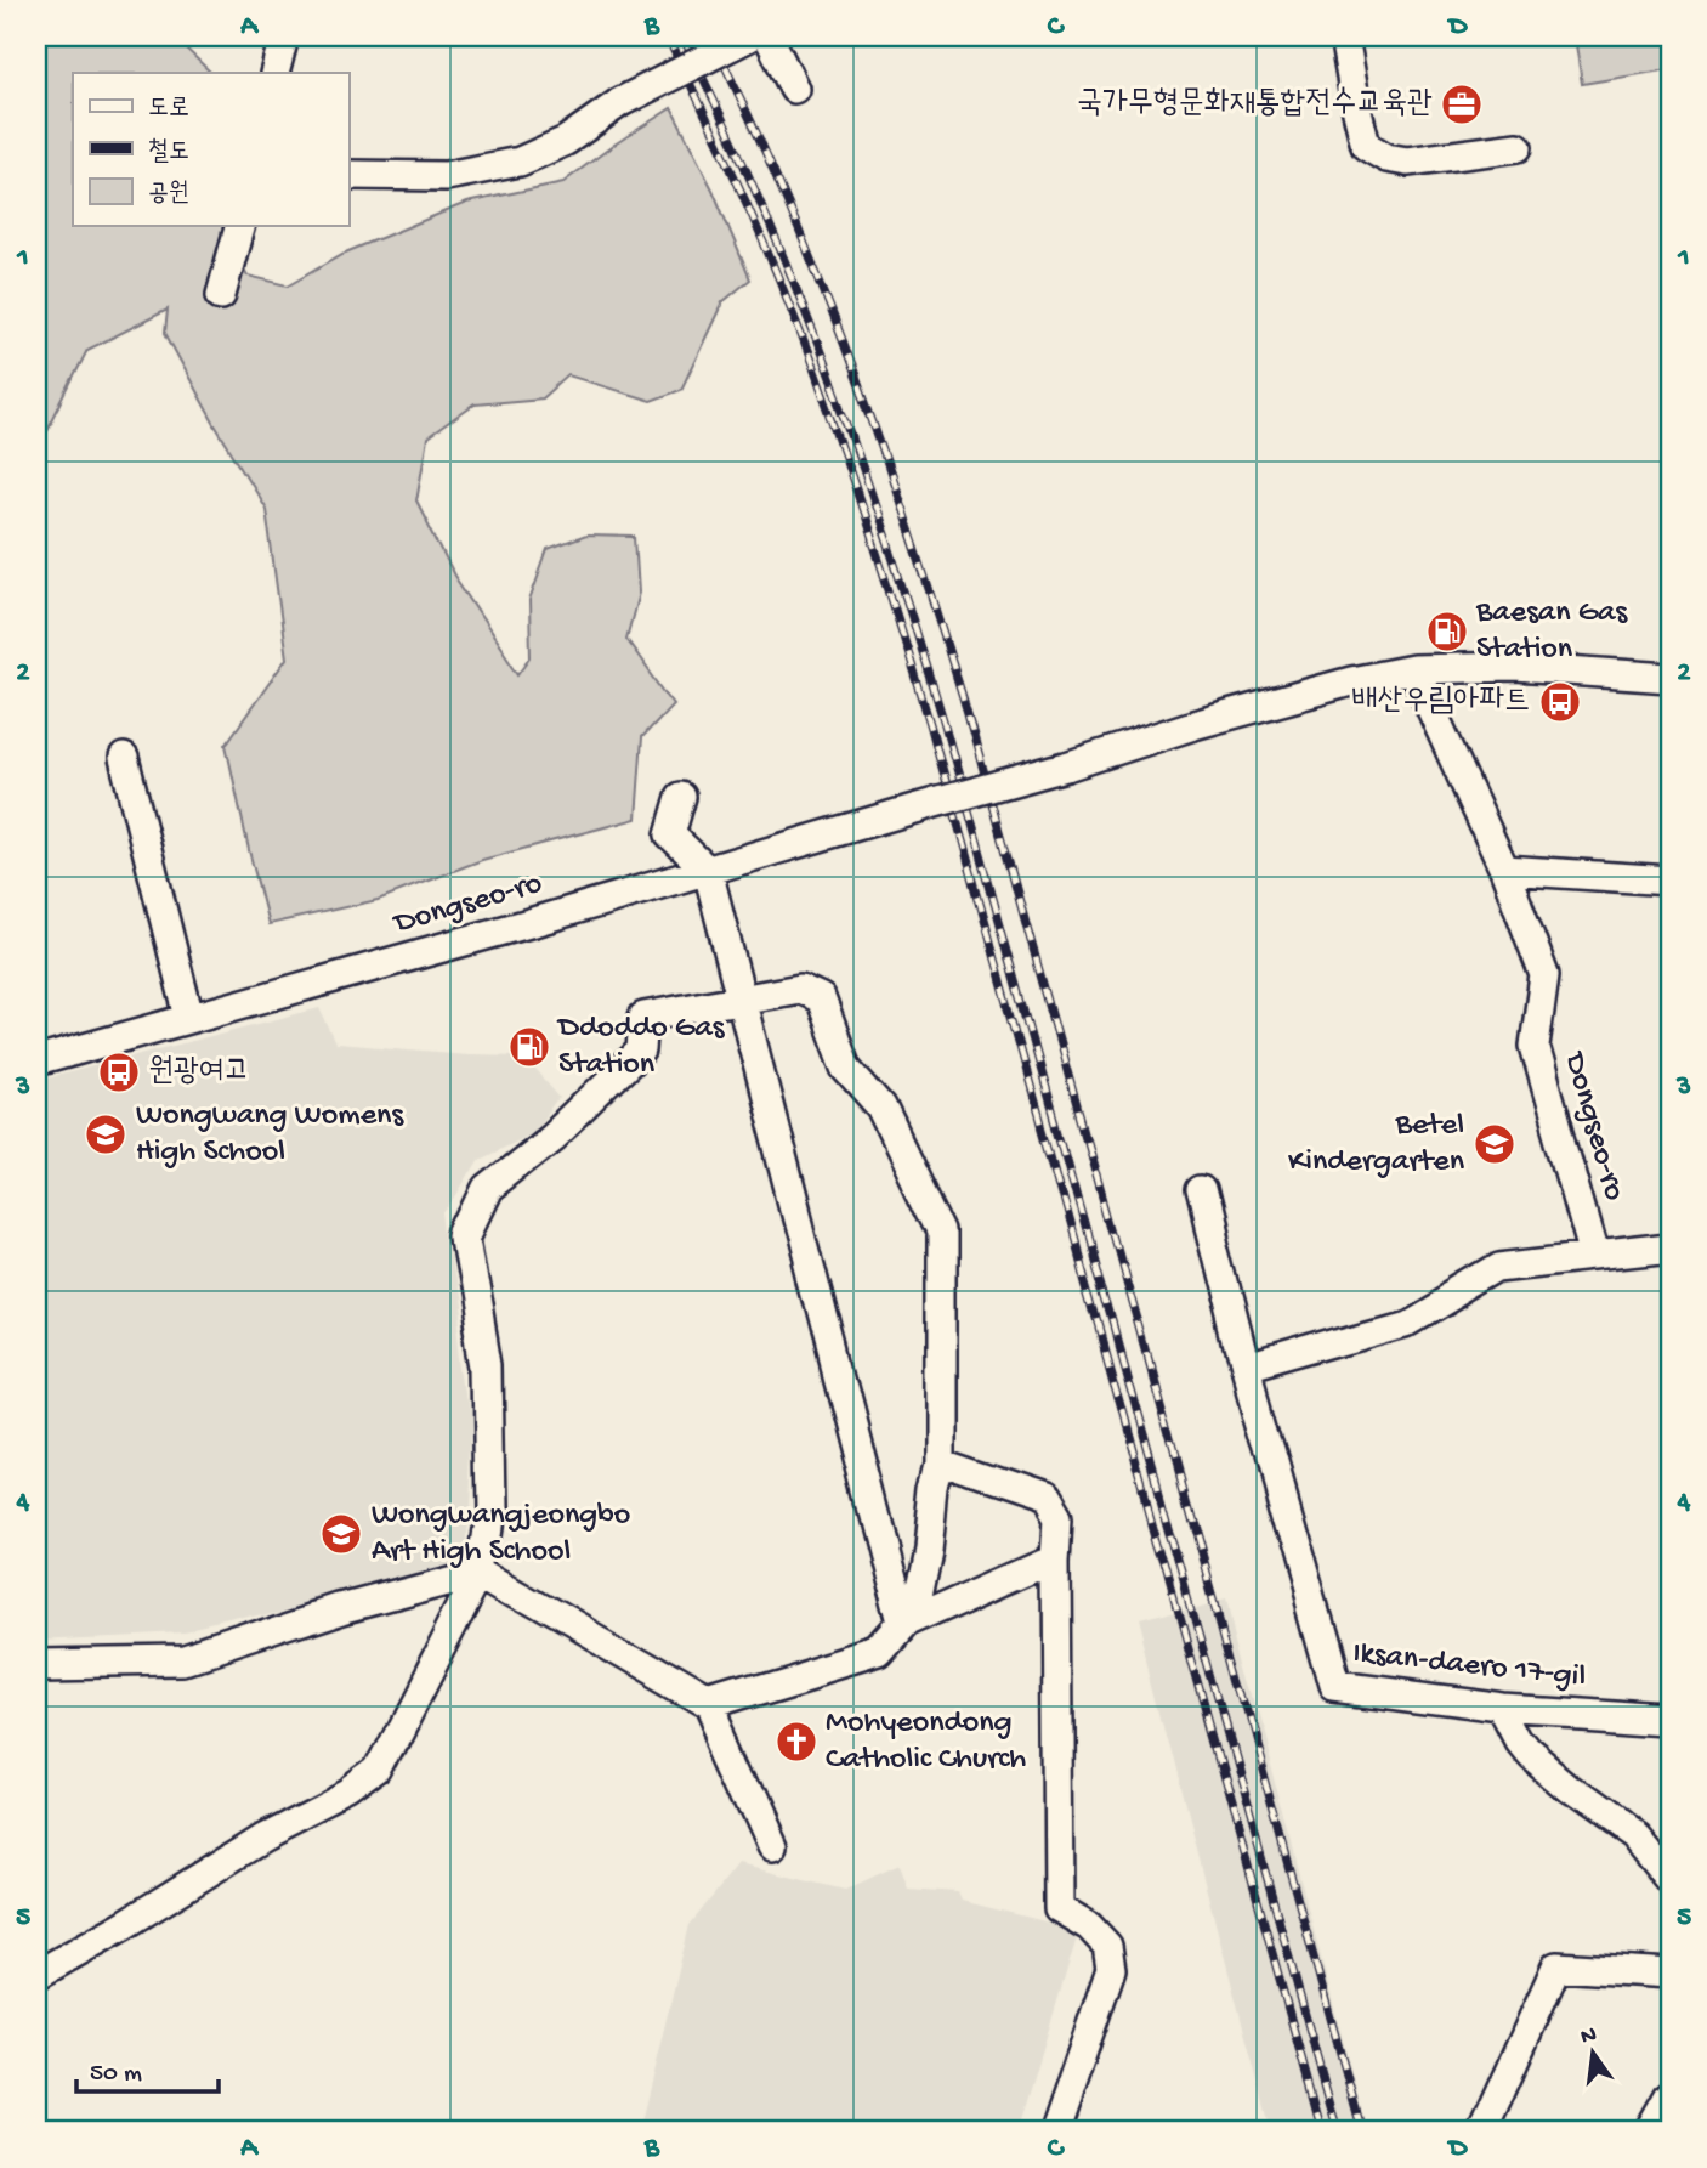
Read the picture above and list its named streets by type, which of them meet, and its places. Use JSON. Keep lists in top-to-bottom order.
{
  "streets": {
    "street": ["Dongseo-ro", "Iksan-daero 17-gil"]
  },
  "places": {
    "office": ["국가무형문화재통합전수교육관"],
    "fuel station": ["Baesan Gas Station", "Ddoddo Gas Station"],
    "bus stop": ["배산우림아파트", "원광여고"],
    "school or university": ["Wongwang Womens High School", "Betel Kindergarten", "Wongwangjeongbo Art High School"],
    "church": ["Mohyeondong Catholic Church"]
  },
  "legend": ["도로", "철도", "공원"],
  "scale_bar": "50 m",
  "north": "top",
  "grid": {
    "columns": [
      "A",
      "B",
      "C",
      "D"
    ],
    "rows": [
      "1",
      "2",
      "3",
      "4",
      "5"
    ]
  }
}
